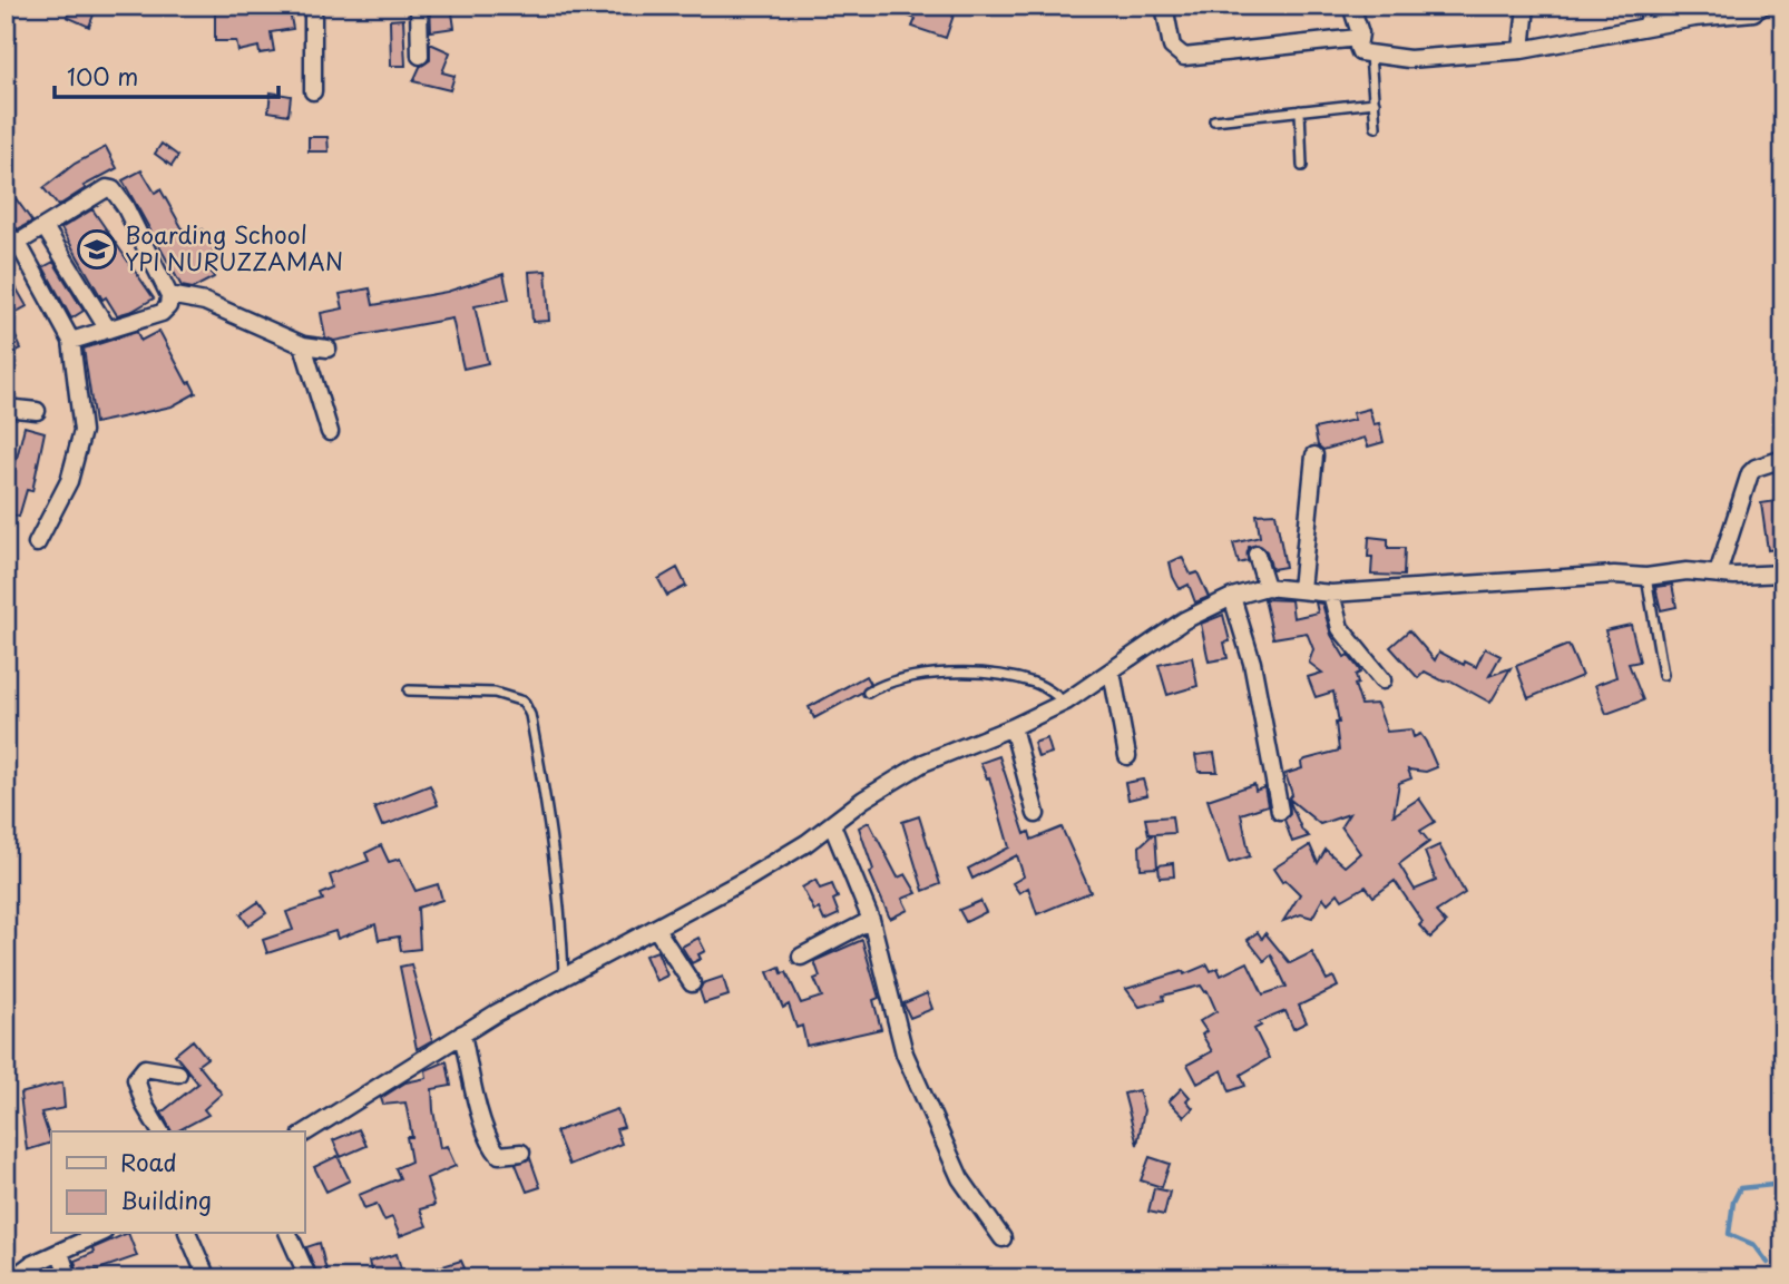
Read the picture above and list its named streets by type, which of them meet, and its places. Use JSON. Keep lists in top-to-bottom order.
{
  "places": {
    "school or university": ["Boarding School YPI NURUZZAMAN"]
  },
  "legend": ["Road", "Building"],
  "scale_bar": "100 m"
}
